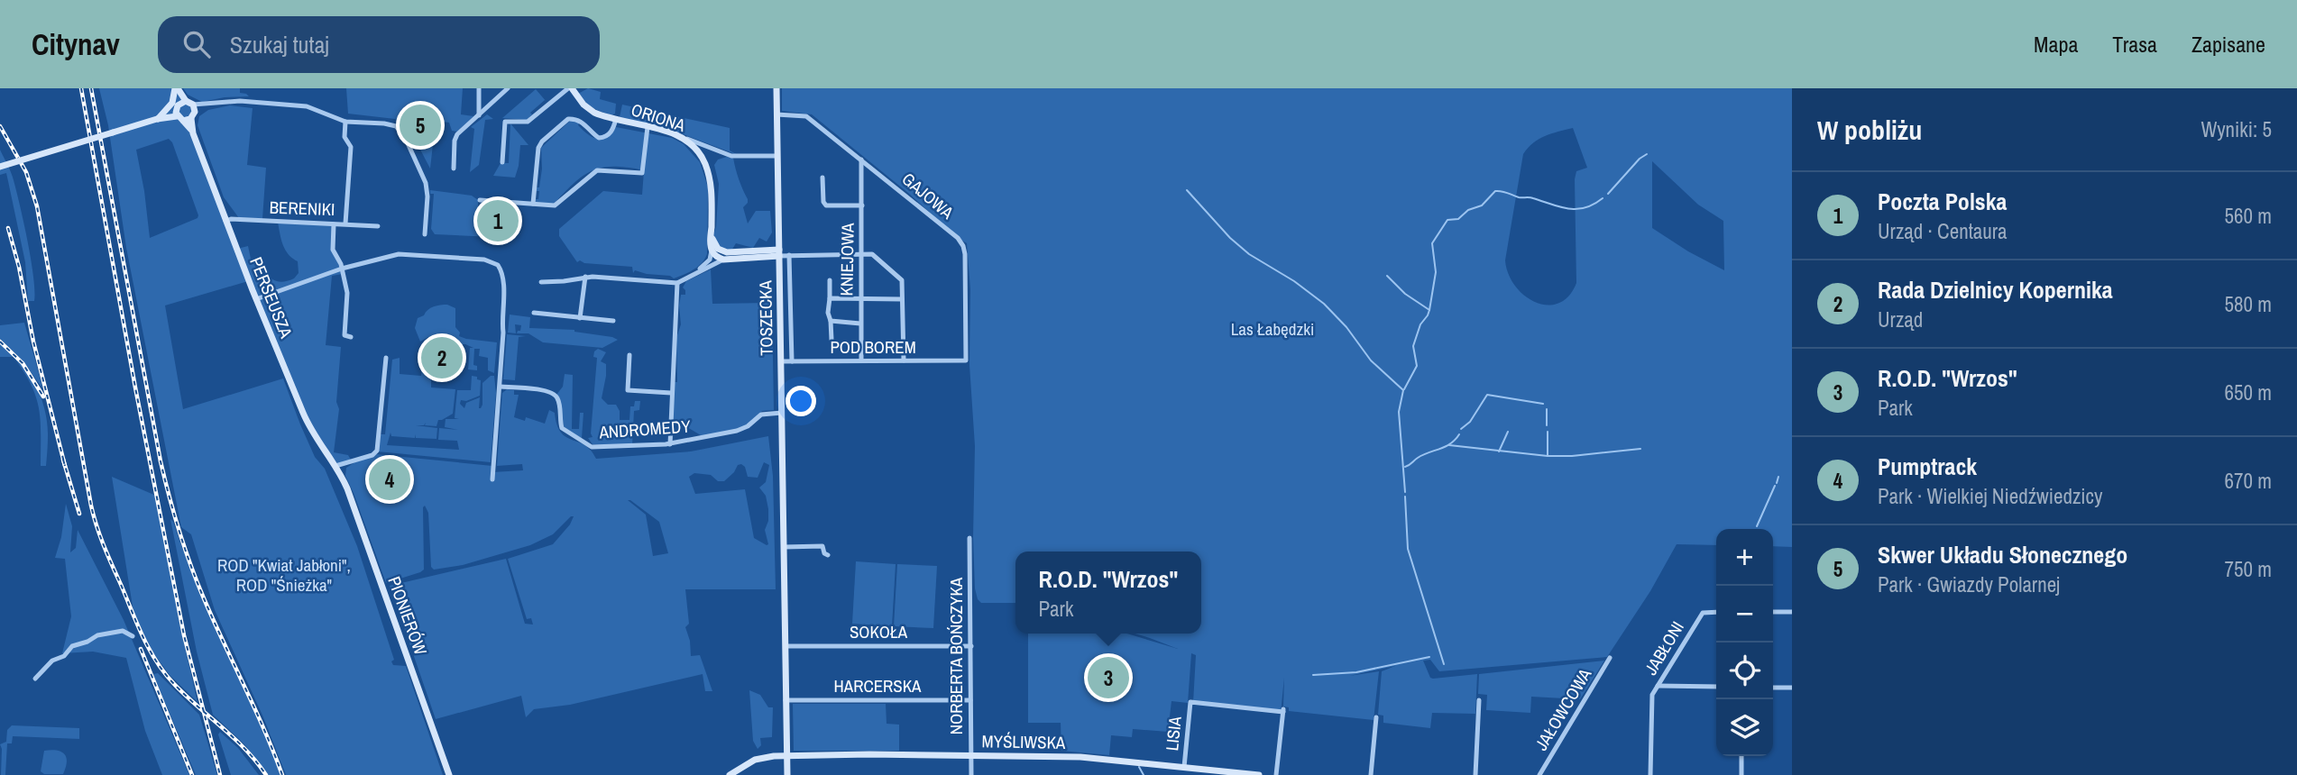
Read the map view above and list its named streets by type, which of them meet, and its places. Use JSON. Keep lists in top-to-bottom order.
{
  "streets": {
    "street": [
      "ORIONA",
      "GAJOWA",
      "BERENIKI",
      "KNIEJOWA",
      "PERSEUSZA",
      "TOSZECKA",
      "POD BOREM",
      "ANDROMEDY",
      "PIONIERÓW",
      "SOKOŁA",
      "JABŁONI",
      "NORBERTA BOŃCZYKA",
      "HARCERSKA",
      "JAŁOWCOWA",
      "LISIA",
      "MYŚLIWSKA"
    ]
  },
  "crossings": [
    ["GAJOWA", "KNIEJOWA"],
    ["GAJOWA", "TOSZECKA"],
    ["GAJOWA", "POD BOREM"],
    ["BERENIKI", "PERSEUSZA"],
    ["KNIEJOWA", "POD BOREM"],
    ["PERSEUSZA", "PIONIERÓW"],
    ["TOSZECKA", "POD BOREM"],
    ["TOSZECKA", "ANDROMEDY"],
    ["TOSZECKA", "SOKOŁA"],
    ["TOSZECKA", "HARCERSKA"],
    ["TOSZECKA", "MYŚLIWSKA"],
    ["SOKOŁA", "NORBERTA BOŃCZYKA"],
    ["NORBERTA BOŃCZYKA", "HARCERSKA"],
    ["NORBERTA BOŃCZYKA", "MYŚLIWSKA"],
    ["LISIA", "MYŚLIWSKA"]
  ],
  "parks": ["Las Łabędzki", "ROD \"Kwiat Jabłoni\", ROD \"Śnieżka\""],
  "page": {
    "header": "Citynav",
    "search": "Szukaj tutaj",
    "nav": ["Mapa", "Trasa", "Zapisane"],
    "heading": ["W pobliżu", "Wyniki: 5"],
    "pins": [
      "5",
      "1",
      "2",
      "4",
      "3"
    ],
    "list": [
      {
        "mark": "1",
        "name": "Poczta Polska",
        "note": "Urząd · Centaura",
        "value": "560 m"
      },
      {
        "mark": "2",
        "name": "Rada Dzielnicy Kopernika",
        "note": "Urząd",
        "value": "580 m"
      },
      {
        "mark": "3",
        "name": "R.O.D. \"Wrzos\"",
        "note": "Park",
        "value": "650 m"
      },
      {
        "mark": "4",
        "name": "Pumptrack",
        "note": "Park · Wielkiej Niedźwiedzicy",
        "value": "670 m"
      },
      {
        "mark": "5",
        "name": "Skwer Układu Słonecznego",
        "note": "Park · Gwiazdy Polarnej",
        "value": "750 m"
      }
    ],
    "map_buttons": ["+", "−"],
    "popup": ["R.O.D. \"Wrzos\"", "Park"]
  }
}
